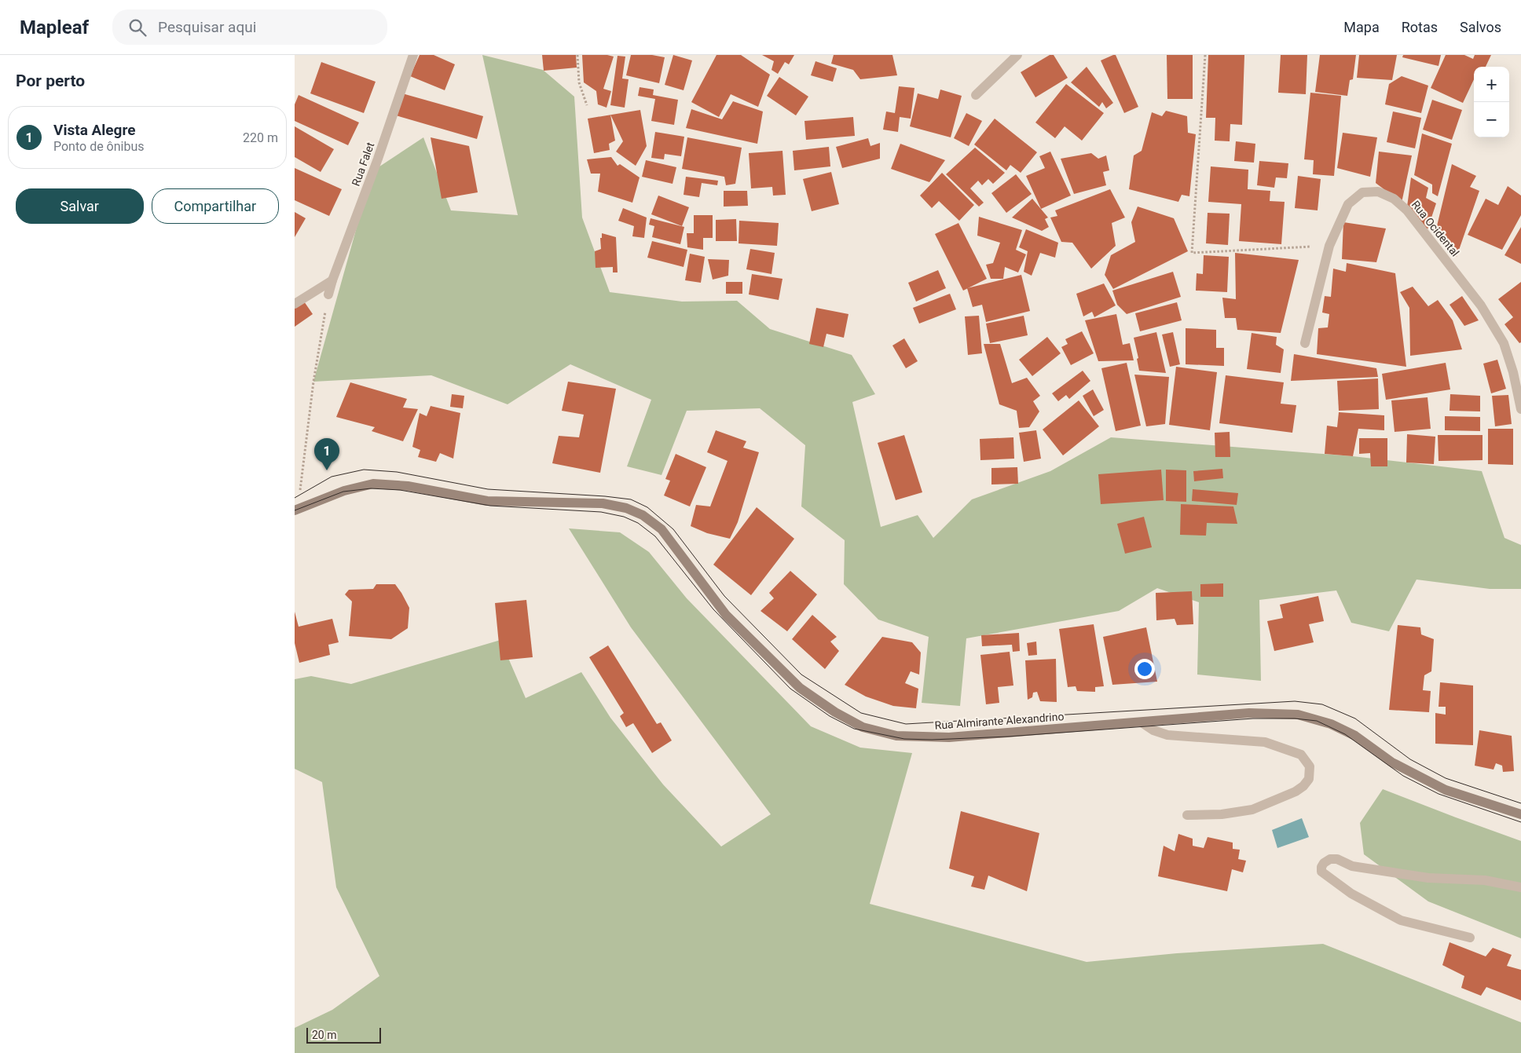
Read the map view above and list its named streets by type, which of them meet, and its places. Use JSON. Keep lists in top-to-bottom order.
{
  "streets": {
    "street": ["Rua Falet", "Rua Ocidental", "Rua Almirante Alexandrino"]
  },
  "scale_bar": "20 m",
  "page": {
    "header": "Mapleaf",
    "search": "Pesquisar aqui",
    "nav": ["Mapa", "Rotas", "Salvos"],
    "heading": "Por perto",
    "map_buttons": ["+", "−"],
    "list": [
      {
        "mark": "1",
        "name": "Vista Alegre",
        "note": "Ponto de ônibus",
        "value": "220 m"
      }
    ],
    "buttons": ["Salvar", "Compartilhar"],
    "pins": "1",
    "scale": "20 m"
  }
}
